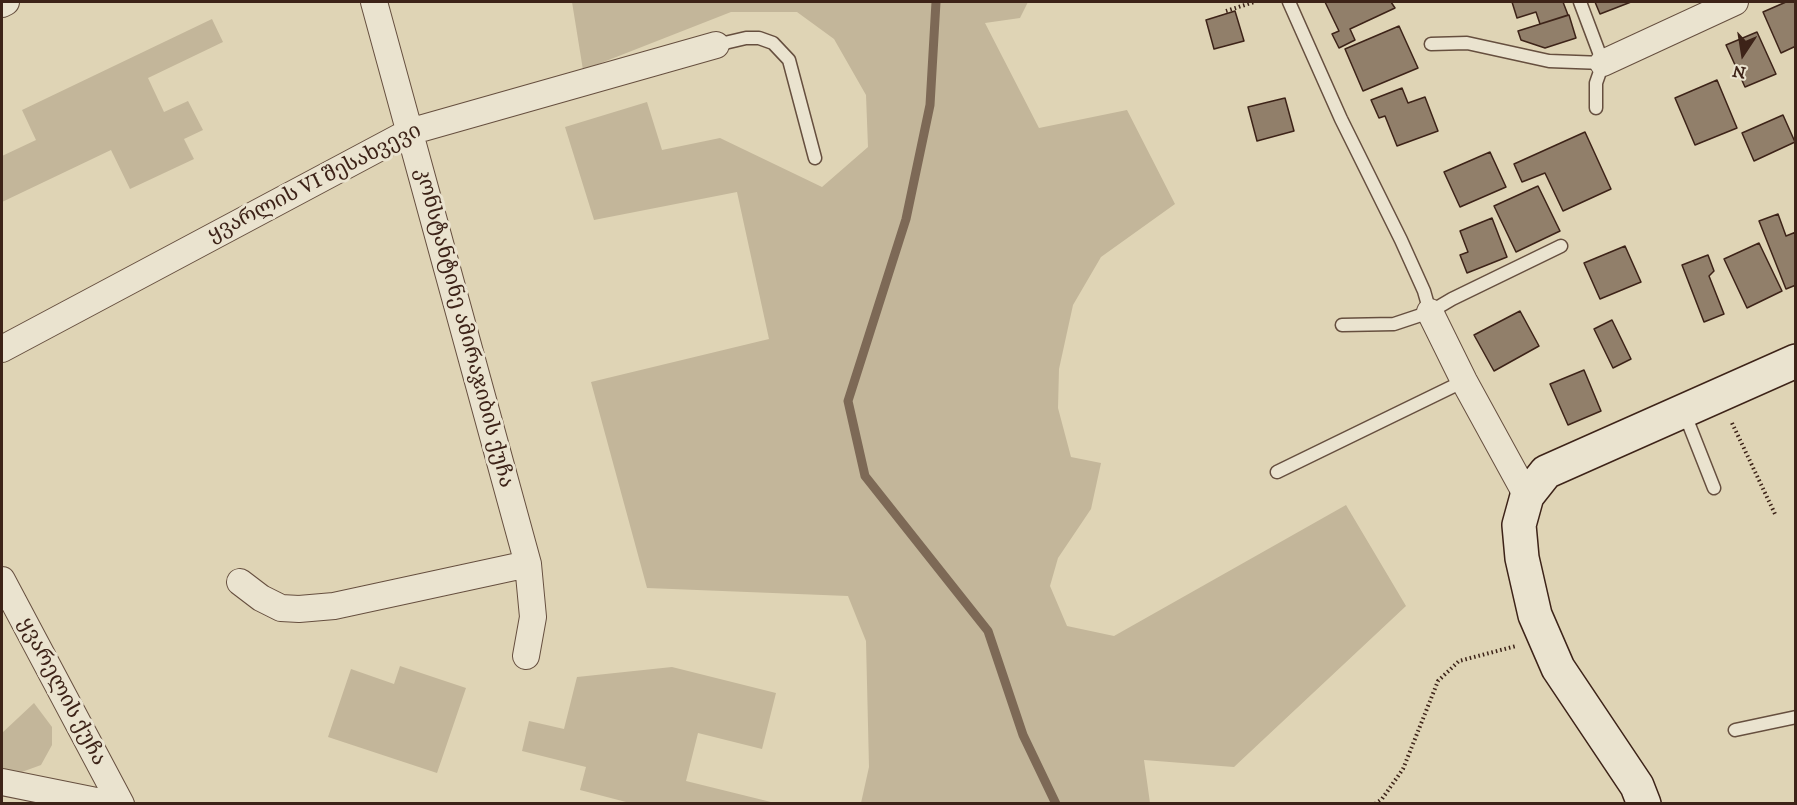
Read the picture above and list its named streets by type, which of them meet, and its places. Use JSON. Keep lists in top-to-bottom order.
{
  "streets": {
    "street": ["ყვარლის VI შესახვევი", "კონსტანტინე ამირაჯიბის ქუჩა", "ყვარელის ქუჩა"]
  },
  "crossings": [
    ["ყვარლის VI შესახვევი", "კონსტანტინე ამირაჯიბის ქუჩა"]
  ],
  "north": "bottom"
}
